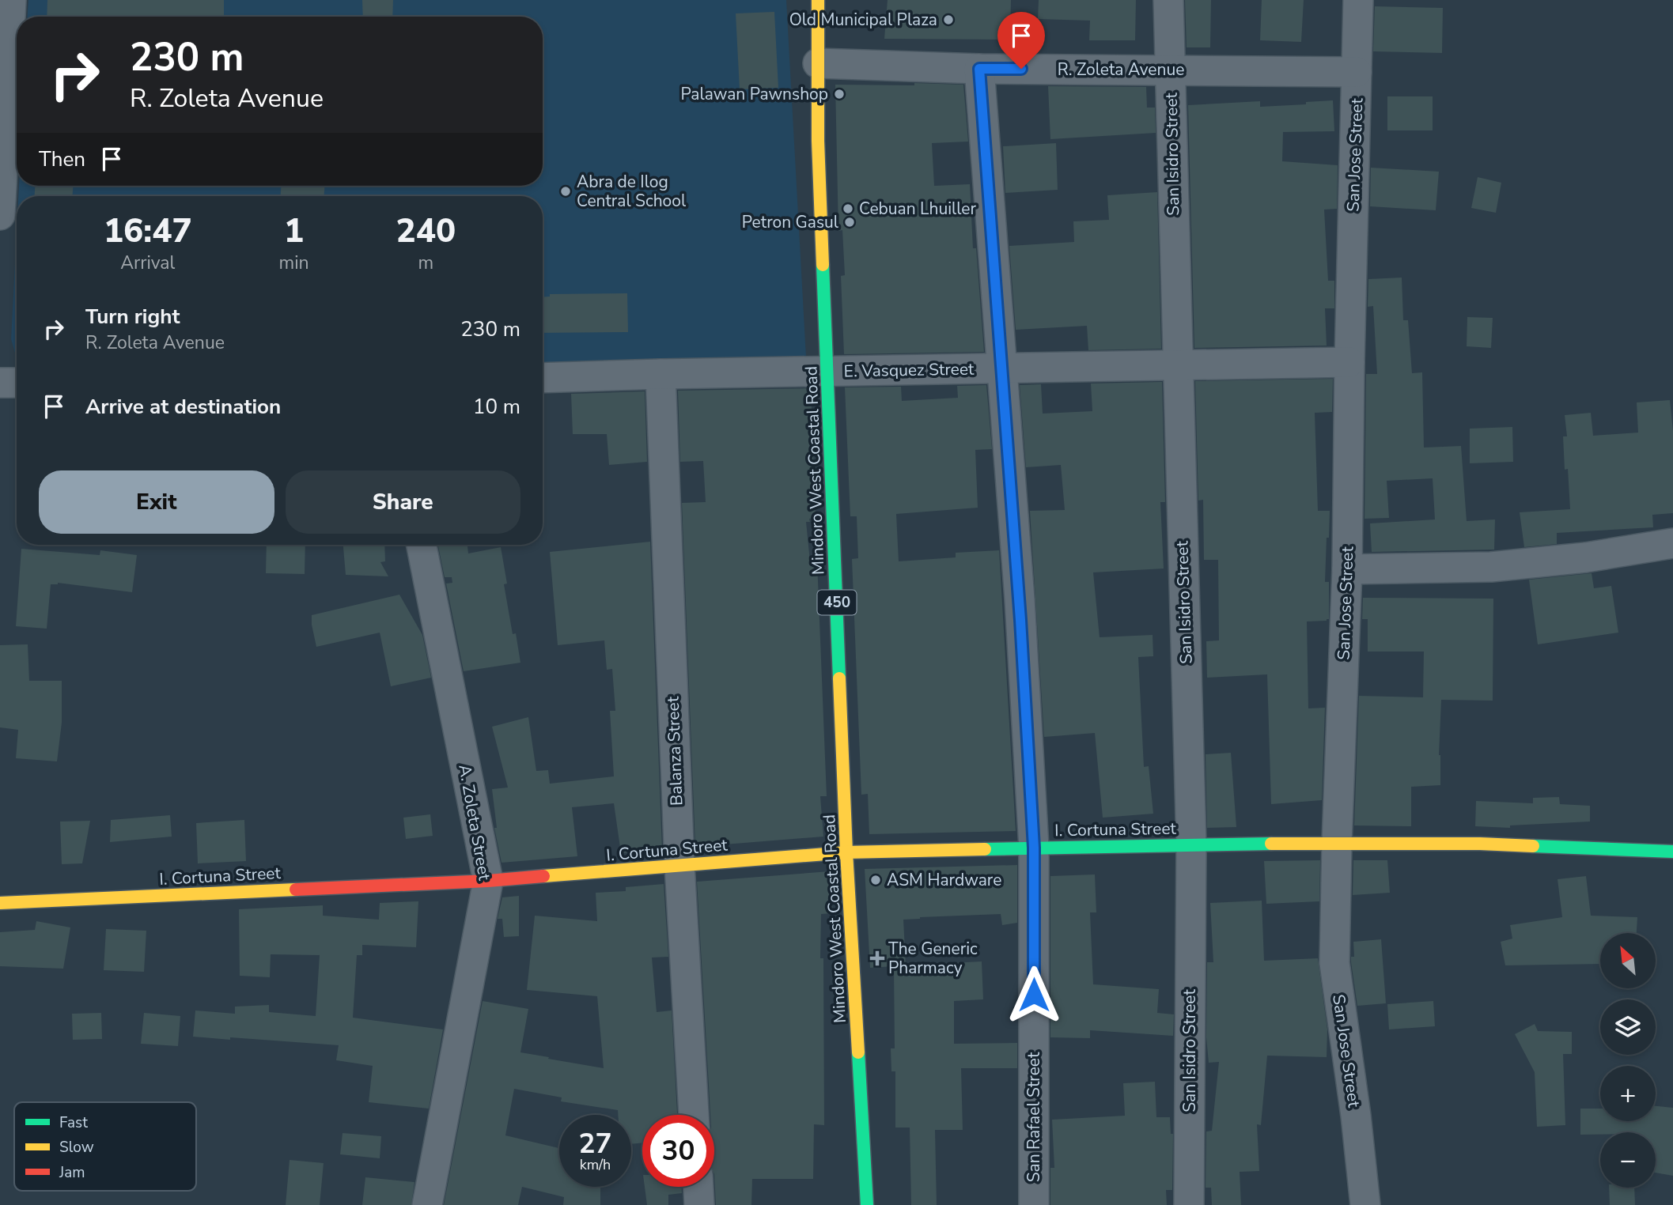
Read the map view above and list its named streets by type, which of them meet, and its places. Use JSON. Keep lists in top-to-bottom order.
{
  "streets": {
    "street": [
      "R. Zoleta Avenue",
      "San Isidro Street",
      "San Jose Street",
      "E. Vasquez Street",
      "Mindoro West Coastal Road",
      "450",
      "Balanza Street",
      "A. Zoleta Street",
      "I. Cortuna Street",
      "San Rafael Street"
    ]
  },
  "crossings": [
    ["R. Zoleta Avenue", "San Isidro Street"],
    ["R. Zoleta Avenue", "San Jose Street"],
    ["R. Zoleta Avenue", "Mindoro West Coastal Road"],
    ["R. Zoleta Avenue", "San Rafael Street"],
    ["San Isidro Street", "E. Vasquez Street"],
    ["San Isidro Street", "I. Cortuna Street"],
    ["San Jose Street", "E. Vasquez Street"],
    ["San Jose Street", "I. Cortuna Street"],
    ["E. Vasquez Street", "Mindoro West Coastal Road"],
    ["E. Vasquez Street", "Balanza Street"],
    ["E. Vasquez Street", "San Rafael Street"],
    ["Mindoro West Coastal Road", "I. Cortuna Street"],
    ["Balanza Street", "I. Cortuna Street"],
    ["A. Zoleta Street", "I. Cortuna Street"],
    ["I. Cortuna Street", "San Rafael Street"]
  ],
  "places": {
    "other": [
      "Old Municipal Plaza",
      "Palawan Pawnshop",
      "Abra de Ilog Central School",
      "Cebuan Lhuiller",
      "Petron Gasul",
      "ASM Hardware"
    ],
    "health": ["The Generic Pharmacy"]
  },
  "legend": ["Fast", "Slow", "Jam"],
  "north": "top left",
  "page": {
    "turn": ["230 m", "R. Zoleta Avenue"],
    "then": "Then",
    "eta": [
      "16:47",
      "Arrival",
      "1",
      "min",
      "240",
      "m"
    ],
    "list": [
      {
        "name": "Turn right",
        "note": "R. Zoleta Avenue",
        "value": "230 m"
      },
      {
        "name": "Arrive at destination",
        "value": "10 m"
      }
    ],
    "buttons": ["Exit", "Share"],
    "map_buttons": ["+", "−"],
    "speed": "27 km/h",
    "limit": "30"
  }
}
